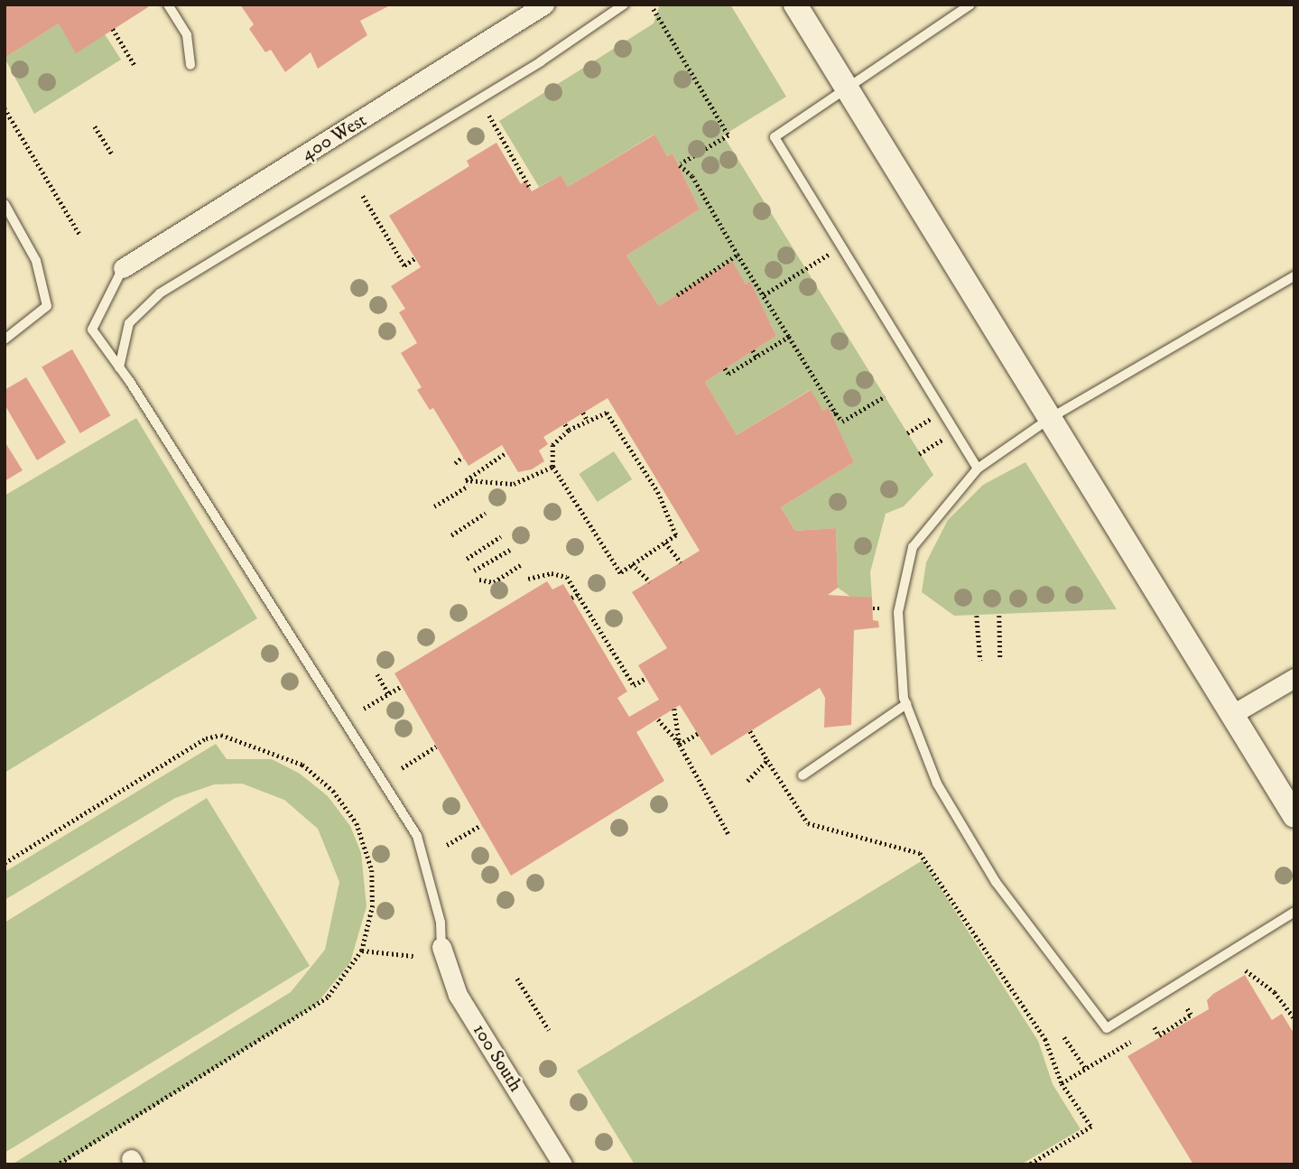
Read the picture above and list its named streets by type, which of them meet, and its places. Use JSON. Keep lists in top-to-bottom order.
{
  "streets": {
    "street": ["400 West", "100 South"]
  }
}
